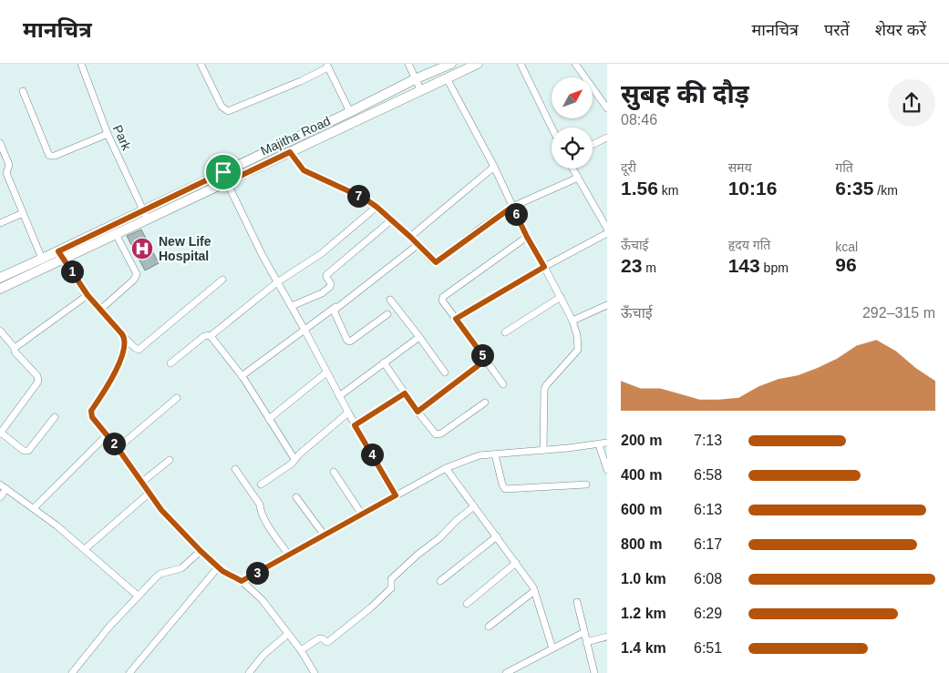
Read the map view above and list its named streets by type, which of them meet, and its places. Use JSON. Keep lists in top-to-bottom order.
{
  "streets": {
    "main road": ["Majitha Road"],
    "street": ["Park"]
  },
  "crossings": [
    ["Majitha Road", "Park"]
  ],
  "places": {
    "hospital": ["New Life Hospital"]
  },
  "north": "top right",
  "page": {
    "header": "मानचित्र",
    "nav": ["मानचित्र", "परतें", "शेयर करें"],
    "heading": ["सुबह की दौड़", "08:46"],
    "stats": [
      ["दूरी", "1.56 km"],
      ["समय", "10:16"],
      ["गति", "6:35 /km"],
      ["ऊँचाई", "23 m"],
      ["हृदय गति", "143 bpm"],
      ["kcal", "96"]
    ],
    "pins": [
      "7",
      "6",
      "1",
      "5",
      "2",
      "4",
      "3"
    ],
    "chart": ["ऊँचाई", "292–315 m"],
    "list": [
      {
        "name": "200 m",
        "note": "7:13"
      },
      {
        "name": "400 m",
        "note": "6:58"
      },
      {
        "name": "600 m",
        "note": "6:13"
      },
      {
        "name": "800 m",
        "note": "6:17"
      },
      {
        "name": "1.0 km",
        "note": "6:08"
      },
      {
        "name": "1.2 km",
        "note": "6:29"
      },
      {
        "name": "1.4 km",
        "note": "6:51"
      }
    ]
  }
}
